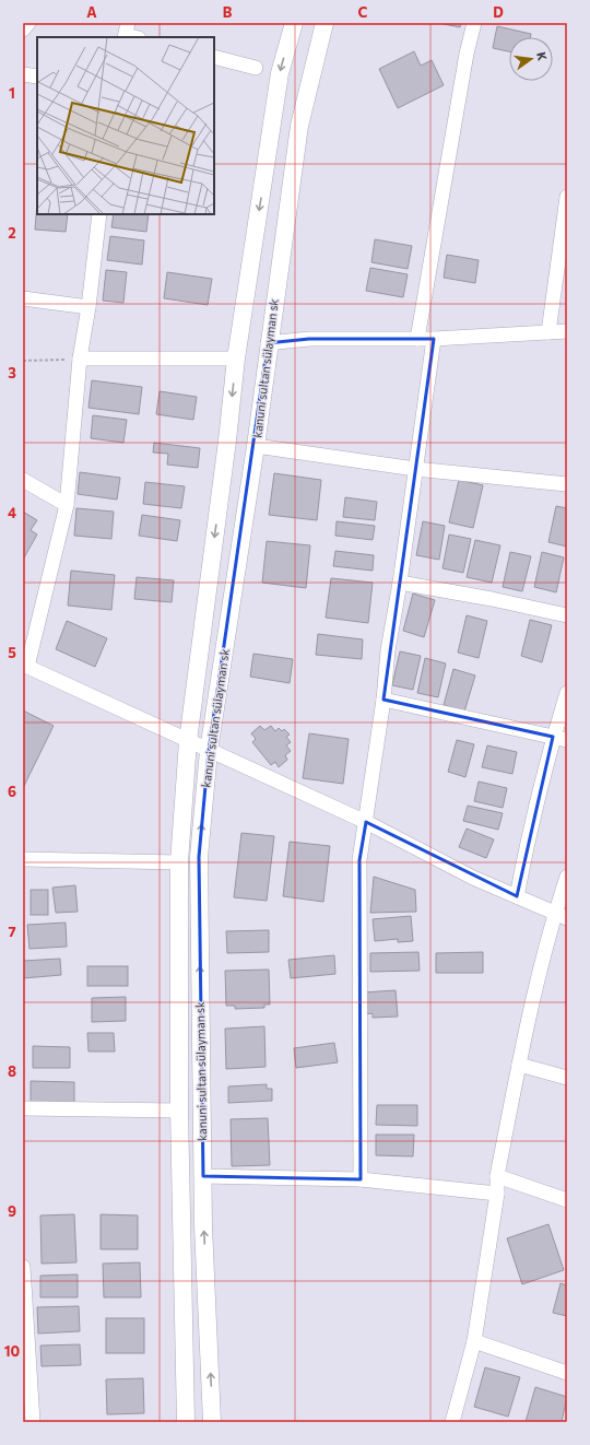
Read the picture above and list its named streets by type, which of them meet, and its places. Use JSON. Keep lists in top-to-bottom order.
{
  "streets": {
    "main road": ["kanuni sultan sülayman sk"]
  },
  "north": "right",
  "grid": {
    "columns": [
      "A",
      "B",
      "C",
      "D"
    ],
    "rows": [
      "1",
      "2",
      "3",
      "4",
      "5",
      "6",
      "7",
      "8",
      "9",
      "10"
    ]
  }
}
